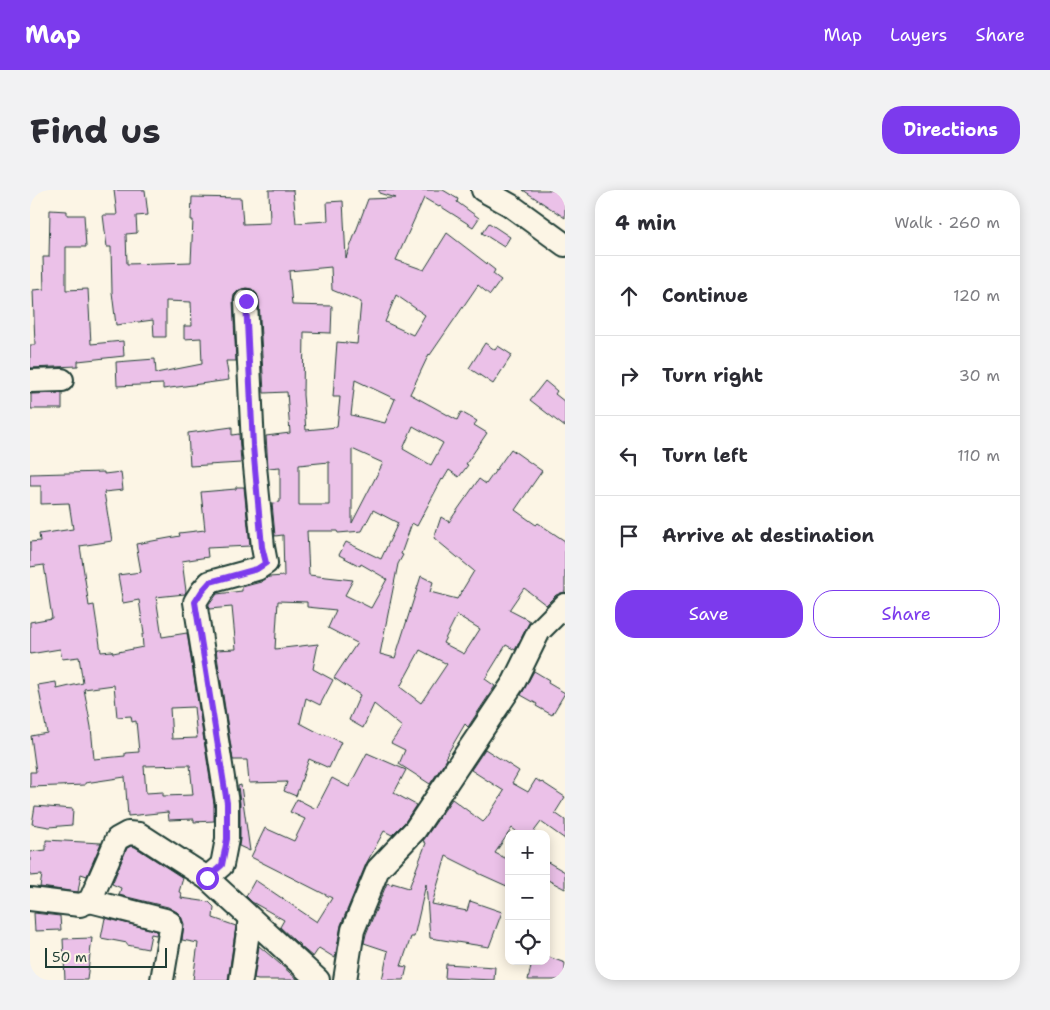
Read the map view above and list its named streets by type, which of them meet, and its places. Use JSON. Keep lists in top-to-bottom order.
{
  "scale_bar": "50 m",
  "page": {
    "header": "Map",
    "nav": ["Map", "Layers", "Share"],
    "buttons": [
      "Directions",
      ["Save", "Share"]
    ],
    "title": "Find us",
    "heading": ["4 min", "Walk · 260 m"],
    "list": [
      ["Continue", "120 m"],
      ["Turn right", "30 m"],
      ["Turn left", "110 m"],
      "Arrive at destination"
    ],
    "map_buttons": ["+", "−"],
    "scale": "50 m"
  }
}
